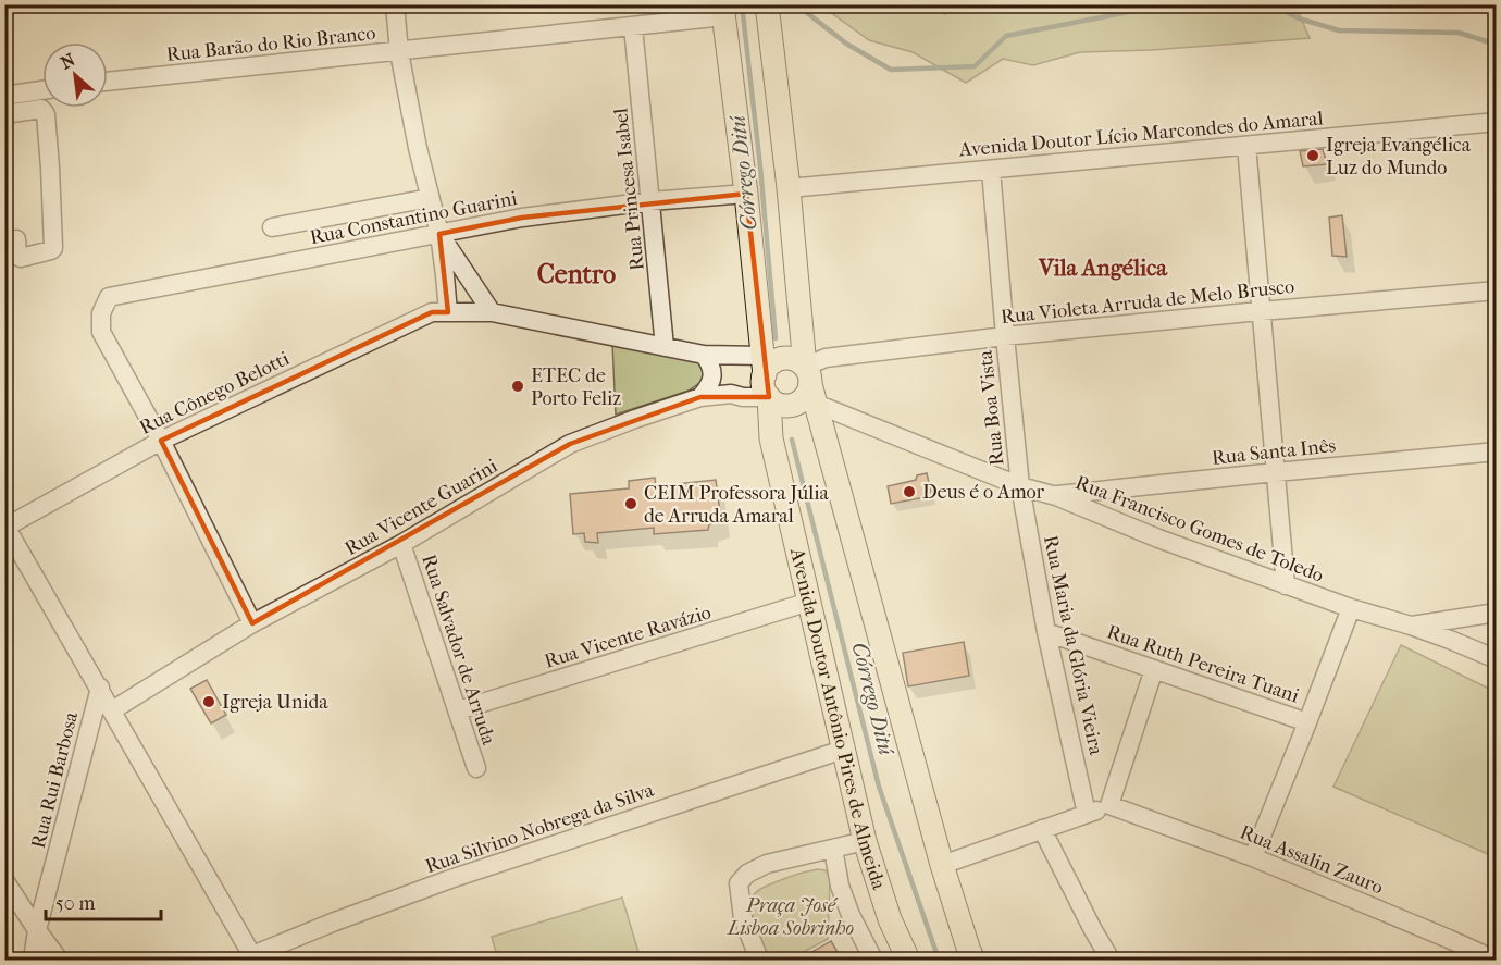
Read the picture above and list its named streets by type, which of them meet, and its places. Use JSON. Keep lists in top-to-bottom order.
{
  "streets": {
    "main road": ["Avenida Doutor Antônio Pires de Almeida"],
    "street": [
      "Rua Barão do Rio Branco",
      "Avenida Doutor Lício Marcondes do Amaral",
      "Rua Princesa Isabel",
      "Rua Constantino Guarini",
      "Rua Violeta Arruda de Melo Brusco",
      "Rua Cônego Belotti",
      "Rua Boa Vista",
      "Rua Santa Inês",
      "Rua Vicente Guarini",
      "Rua Francisco Gomes de Toledo",
      "Rua Vicente Ravázio",
      "Rua Maria da Glória Vieira",
      "Rua Salvador de Arruda",
      "Rua Ruth Pereira Tuani",
      "Rua Rui Barbosa",
      "Rua Silvino Nobrega da Silva",
      "Rua Assalin Zauro"
    ]
  },
  "crossings": [
    ["Rua Barão do Rio Branco", "Rua Princesa Isabel"],
    ["Rua Barão do Rio Branco", "Avenida Doutor Antônio Pires de Almeida"],
    ["Avenida Doutor Lício Marcondes do Amaral", "Rua Boa Vista"],
    ["Rua Princesa Isabel", "Rua Constantino Guarini"],
    ["Rua Princesa Isabel", "Rua Cônego Belotti"],
    ["Rua Constantino Guarini", "Rua Cônego Belotti"],
    ["Rua Constantino Guarini", "Avenida Doutor Antônio Pires de Almeida"],
    ["Rua Violeta Arruda de Melo Brusco", "Rua Cônego Belotti"],
    ["Rua Violeta Arruda de Melo Brusco", "Rua Boa Vista"],
    ["Rua Violeta Arruda de Melo Brusco", "Rua Vicente Guarini"],
    ["Rua Violeta Arruda de Melo Brusco", "Rua Francisco Gomes de Toledo"],
    ["Rua Violeta Arruda de Melo Brusco", "Avenida Doutor Antônio Pires de Almeida"],
    ["Rua Cônego Belotti", "Rua Vicente Guarini"],
    ["Rua Cônego Belotti", "Rua Francisco Gomes de Toledo"],
    ["Rua Cônego Belotti", "Avenida Doutor Antônio Pires de Almeida"],
    ["Rua Boa Vista", "Rua Francisco Gomes de Toledo"],
    ["Rua Boa Vista", "Rua Maria da Glória Vieira"],
    ["Rua Santa Inês", "Rua Francisco Gomes de Toledo"],
    ["Rua Vicente Guarini", "Rua Francisco Gomes de Toledo"],
    ["Rua Vicente Guarini", "Rua Salvador de Arruda"],
    ["Rua Vicente Guarini", "Avenida Doutor Antônio Pires de Almeida"],
    ["Rua Francisco Gomes de Toledo", "Rua Maria da Glória Vieira"],
    ["Rua Francisco Gomes de Toledo", "Avenida Doutor Antônio Pires de Almeida"],
    ["Rua Vicente Ravázio", "Rua Salvador de Arruda"],
    ["Rua Vicente Ravázio", "Avenida Doutor Antônio Pires de Almeida"],
    ["Rua Maria da Glória Vieira", "Rua Ruth Pereira Tuani"],
    ["Avenida Doutor Antônio Pires de Almeida", "Rua Silvino Nobrega da Silva"]
  ],
  "districts": ["Vila Angélica", "Centro"],
  "water": ["Córrego Ditú"],
  "parks": ["Praça José Lisboa Sobrinho"],
  "places": [
    "Igreja Evangélica Luz do Mundo",
    "ETEC de Porto Feliz",
    "Deus é o Amor",
    "CEIM Professora Júlia de Arruda Amaral",
    "Igreja Unida"
  ],
  "scale_bar": "50 m",
  "north": "top left"
}
